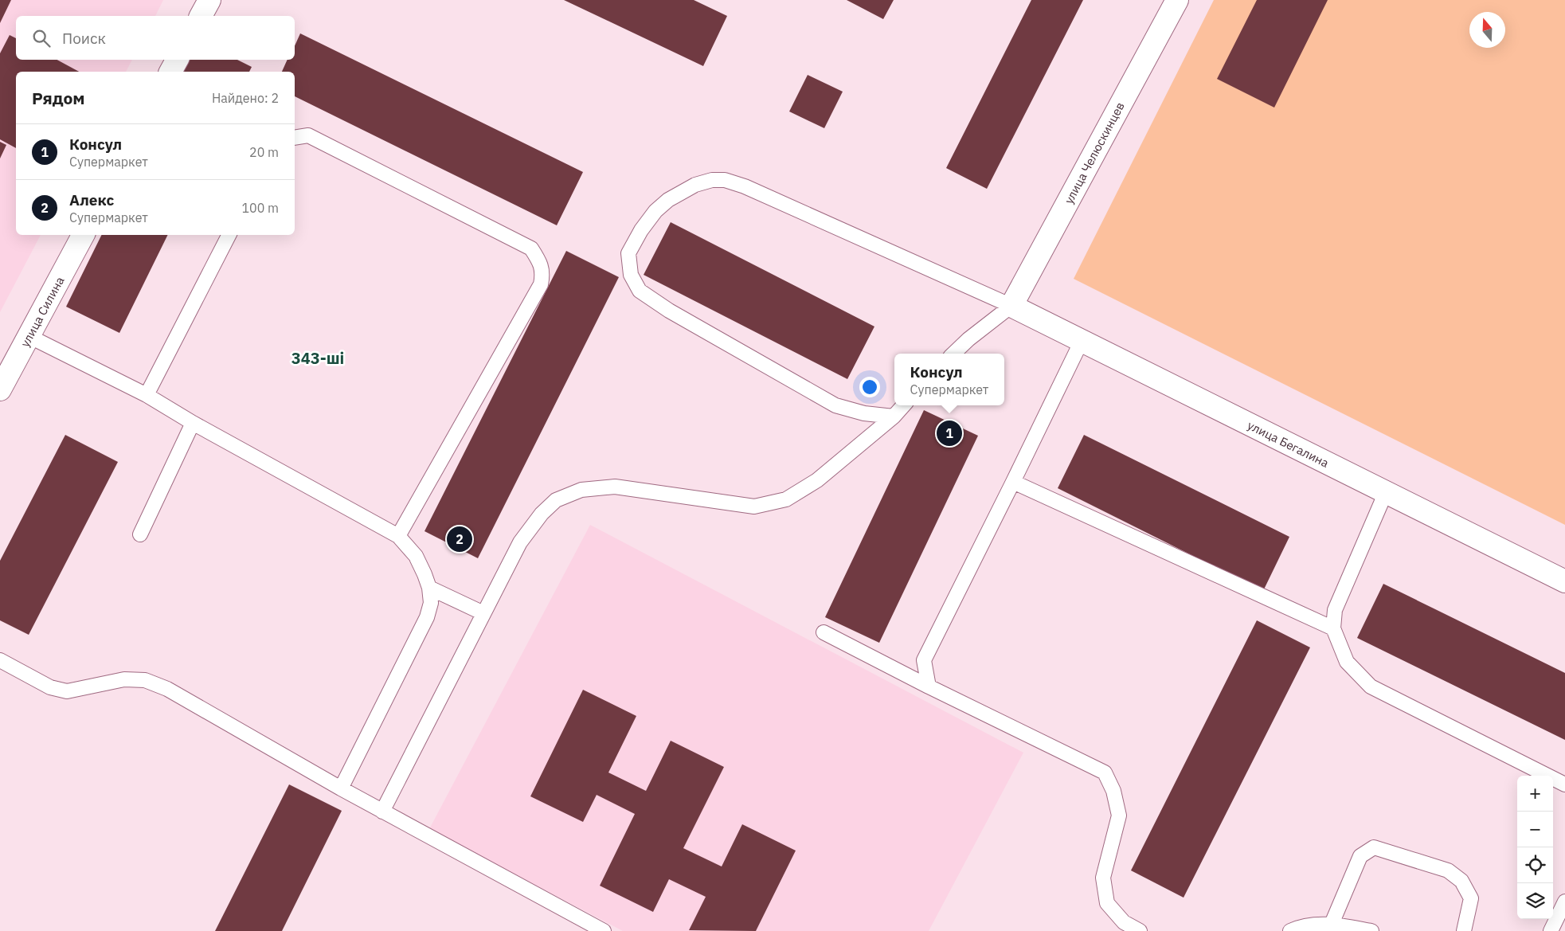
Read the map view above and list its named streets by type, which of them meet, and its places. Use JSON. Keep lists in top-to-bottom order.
{
  "streets": {
    "street": ["улица Челюскинцев", "улица Силина", "улица Бегалина"]
  },
  "crossings": [
    ["улица Челюскинцев", "улица Бегалина"]
  ],
  "districts": ["343-ші"],
  "north": "top",
  "page": {
    "search": "Поиск",
    "heading": ["Рядом", "Найдено: 2"],
    "list": [
      {
        "mark": "1",
        "name": "Консул",
        "note": "Супермаркет",
        "value": "20 m"
      },
      {
        "mark": "2",
        "name": "Алекс",
        "note": "Супермаркет",
        "value": "100 m"
      }
    ],
    "popup": ["Консул", "Супермаркет"],
    "pins": ["1", "2"],
    "map_buttons": ["+", "−"]
  }
}
